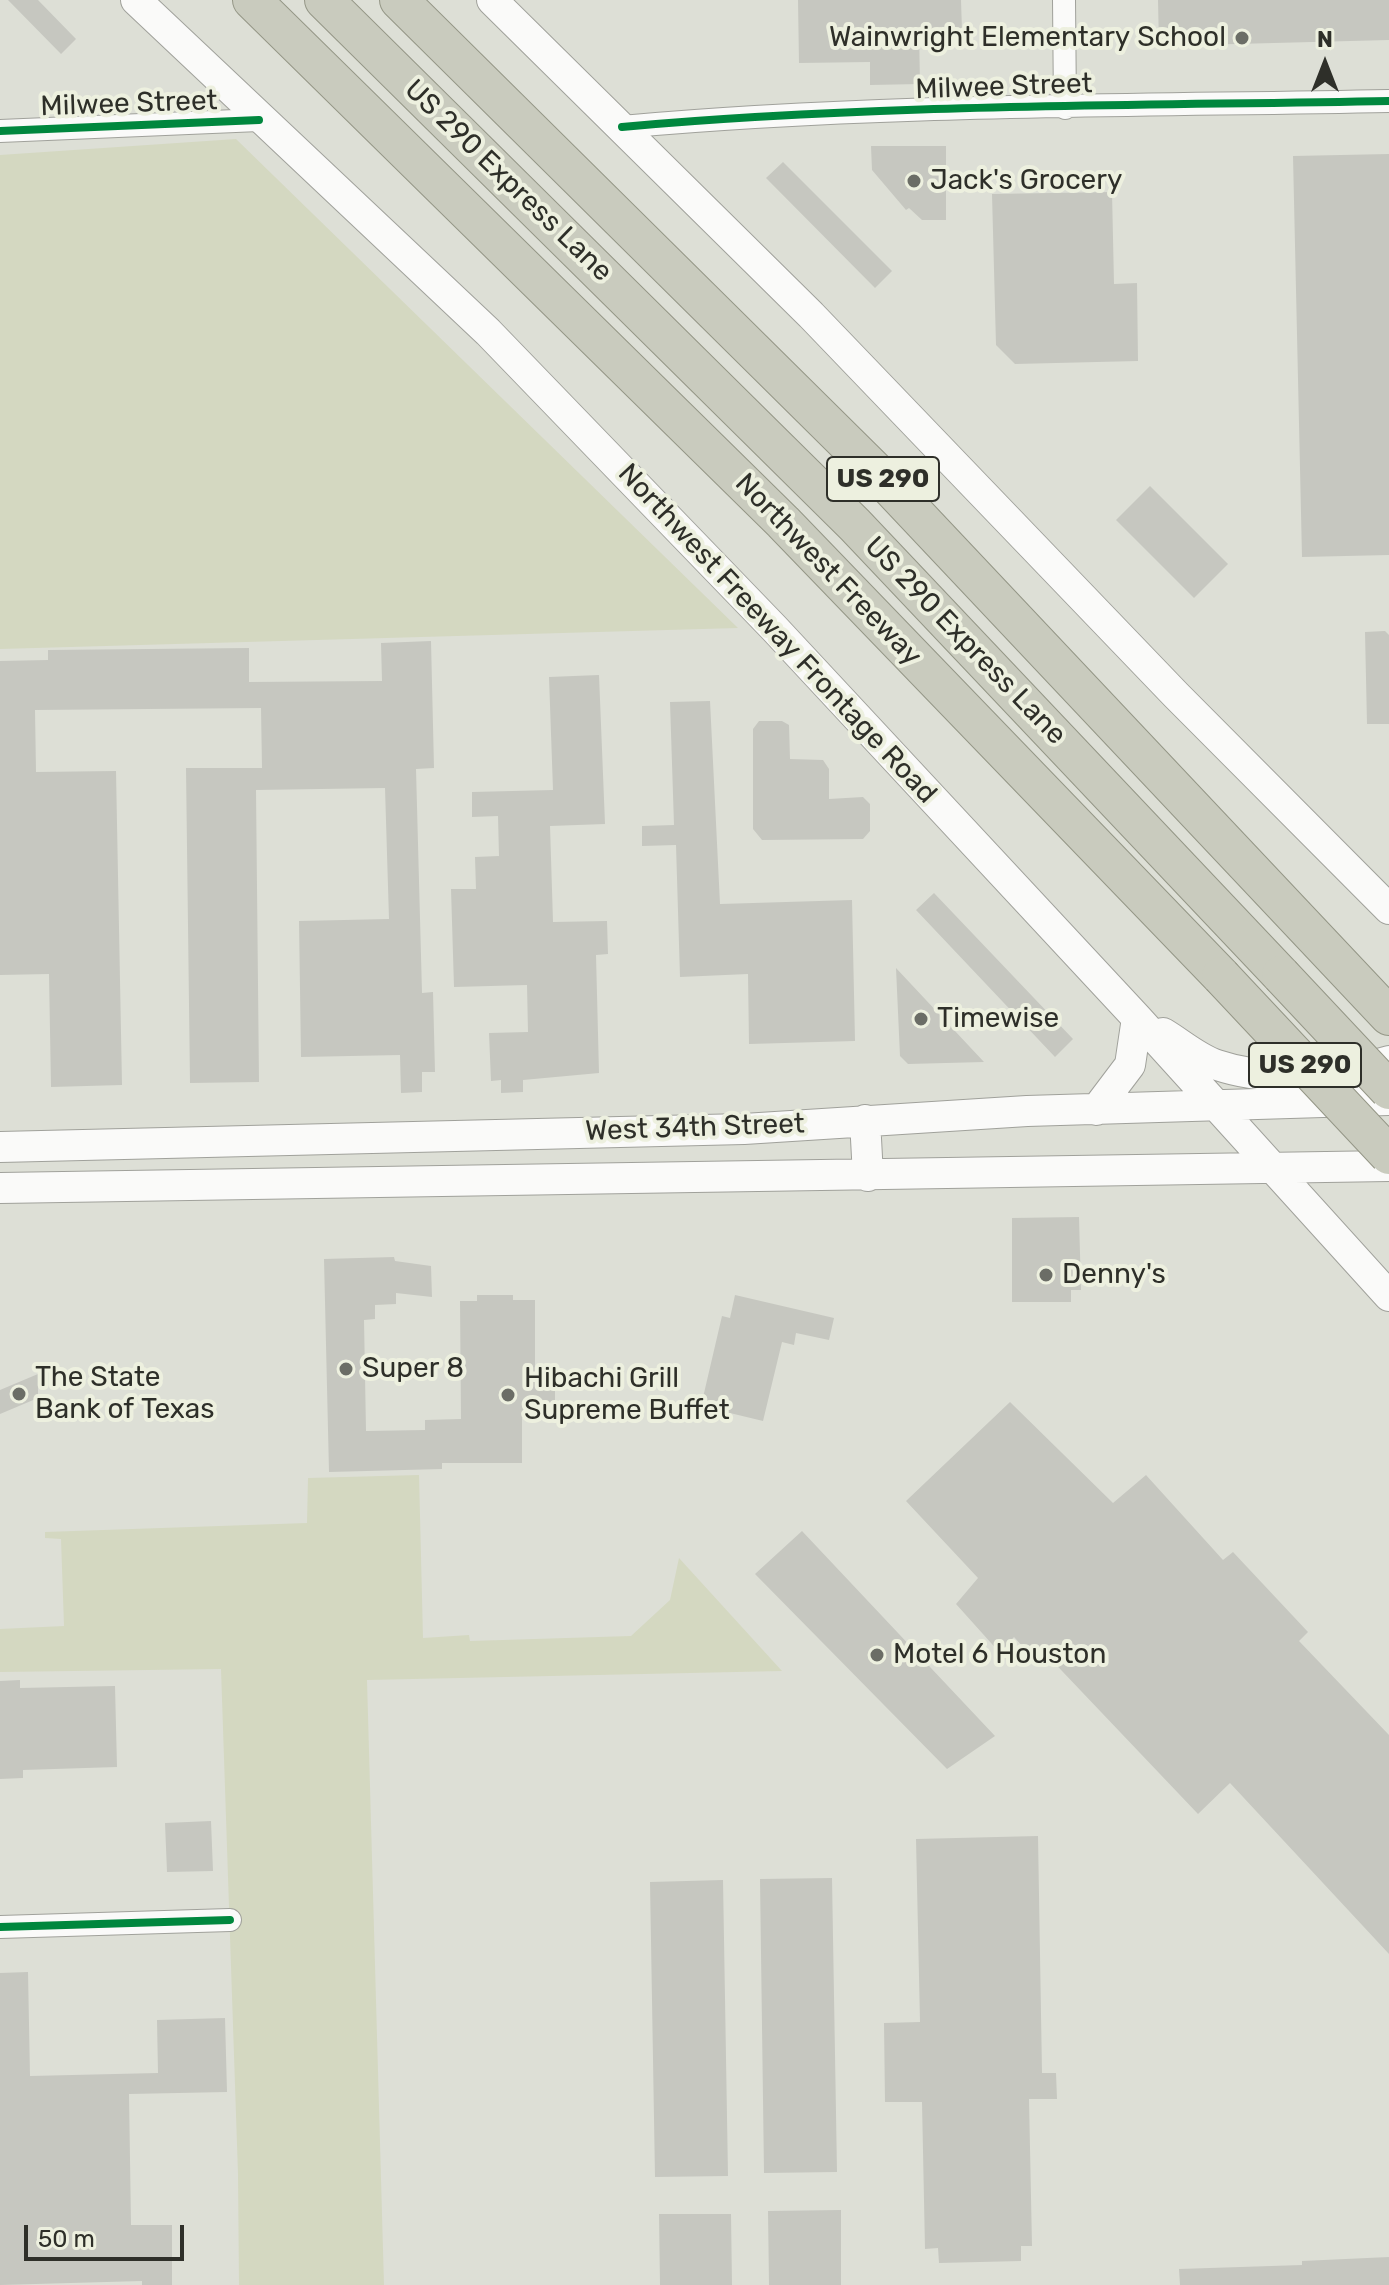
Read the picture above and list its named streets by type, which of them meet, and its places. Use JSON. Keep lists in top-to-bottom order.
{
  "streets": {
    "highway": ["US 290 Express Lane", "US 290", "Northwest Freeway"],
    "main road": ["Northwest Freeway Frontage Road", "West 34th Street"],
    "street": ["Milwee Street"]
  },
  "crossings": [
    ["Milwee Street", "Northwest Freeway Frontage Road"],
    ["Northwest Freeway Frontage Road", "West 34th Street"]
  ],
  "places": [
    "Wainwright Elementary School",
    "Jack's Grocery",
    "Timewise",
    "Denny's",
    "Super 8",
    "The State Bank of Texas",
    "Hibachi Grill Supreme Buffet",
    "Motel 6 Houston"
  ],
  "scale_bar": "50 m",
  "north": "top"
}
